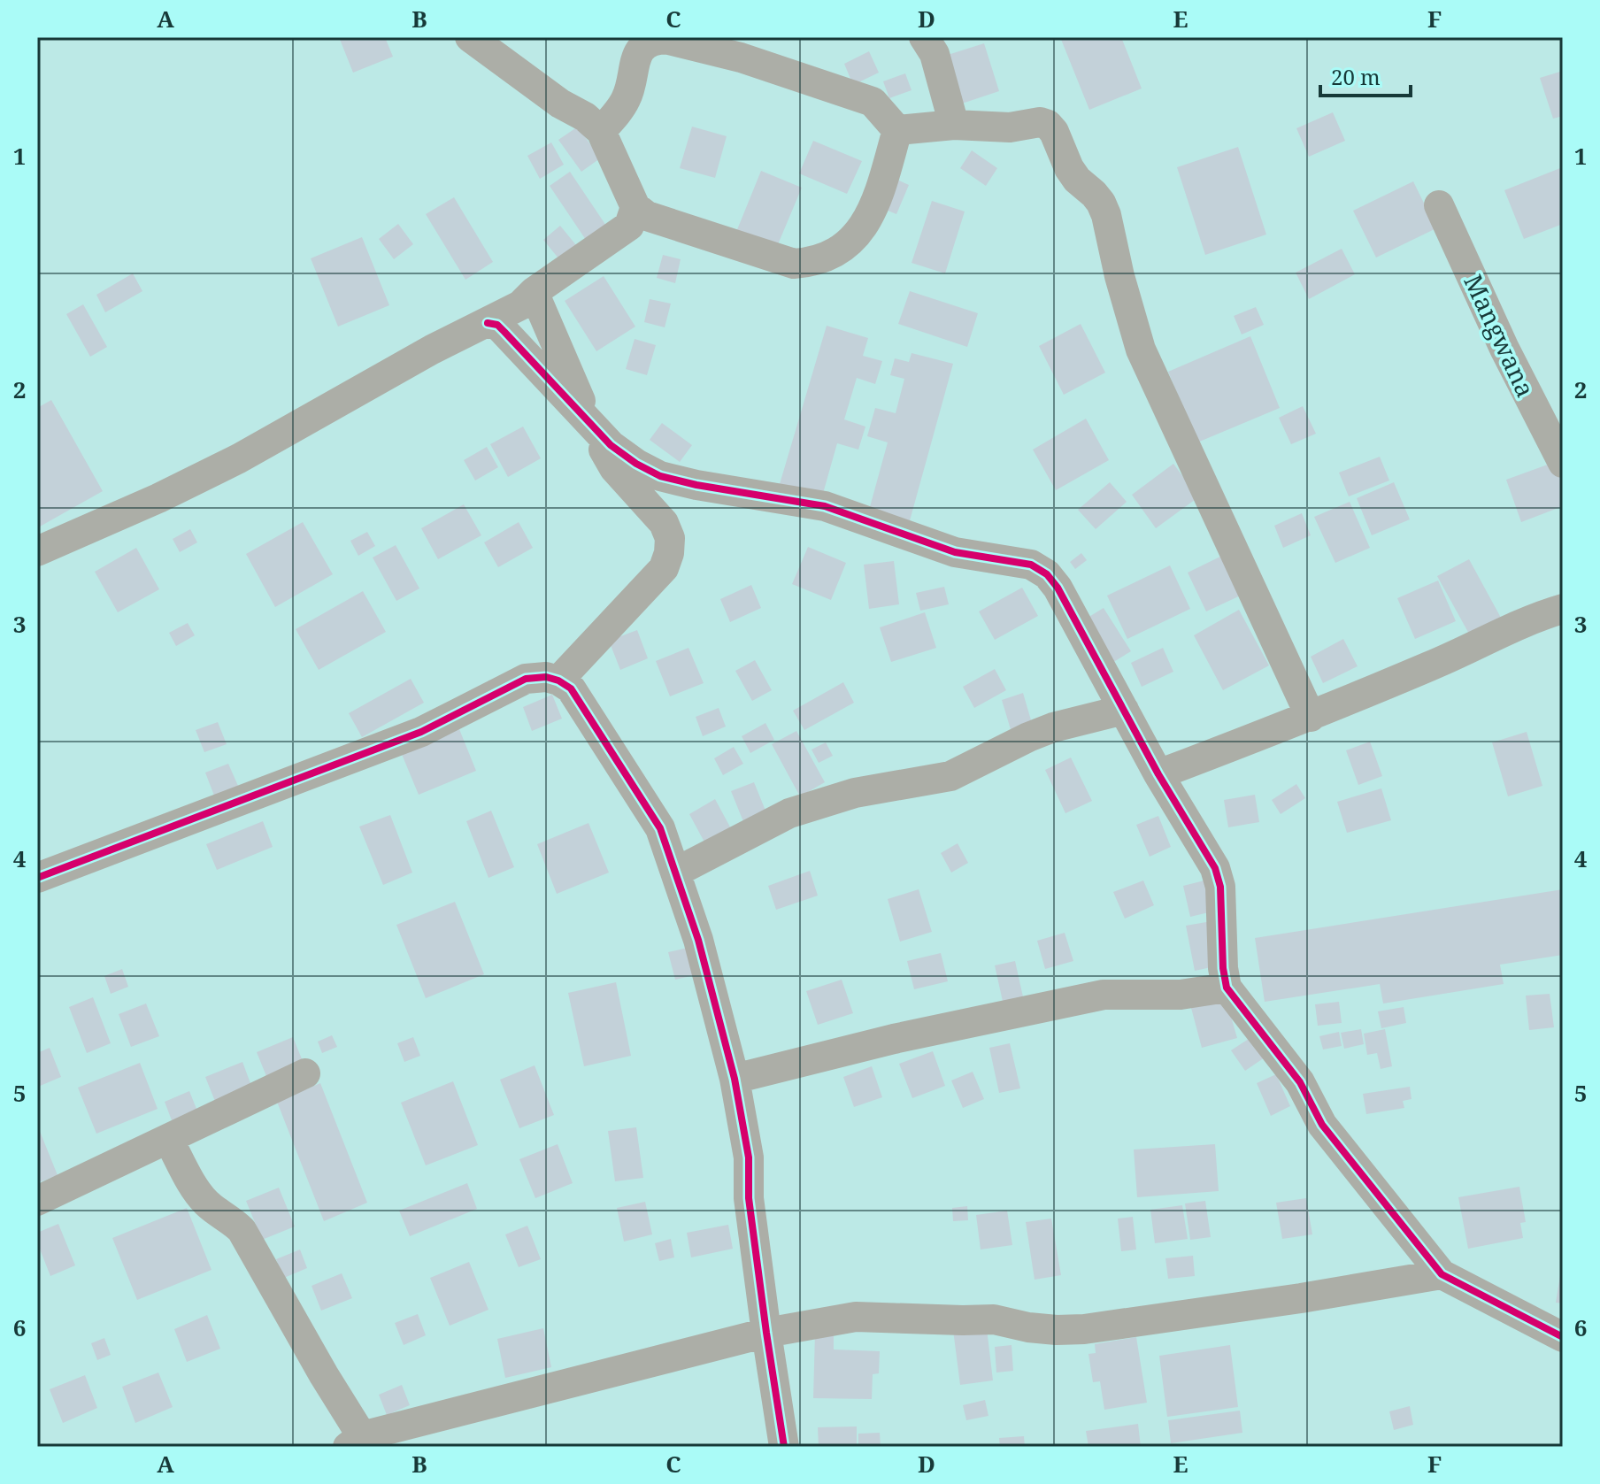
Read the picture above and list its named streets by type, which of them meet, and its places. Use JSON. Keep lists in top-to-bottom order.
{
  "streets": {
    "street": ["Mangwana"]
  },
  "scale_bar": "20 m",
  "grid": {
    "columns": [
      "A",
      "B",
      "C",
      "D",
      "E",
      "F"
    ],
    "rows": [
      "1",
      "2",
      "3",
      "4",
      "5",
      "6"
    ]
  }
}
